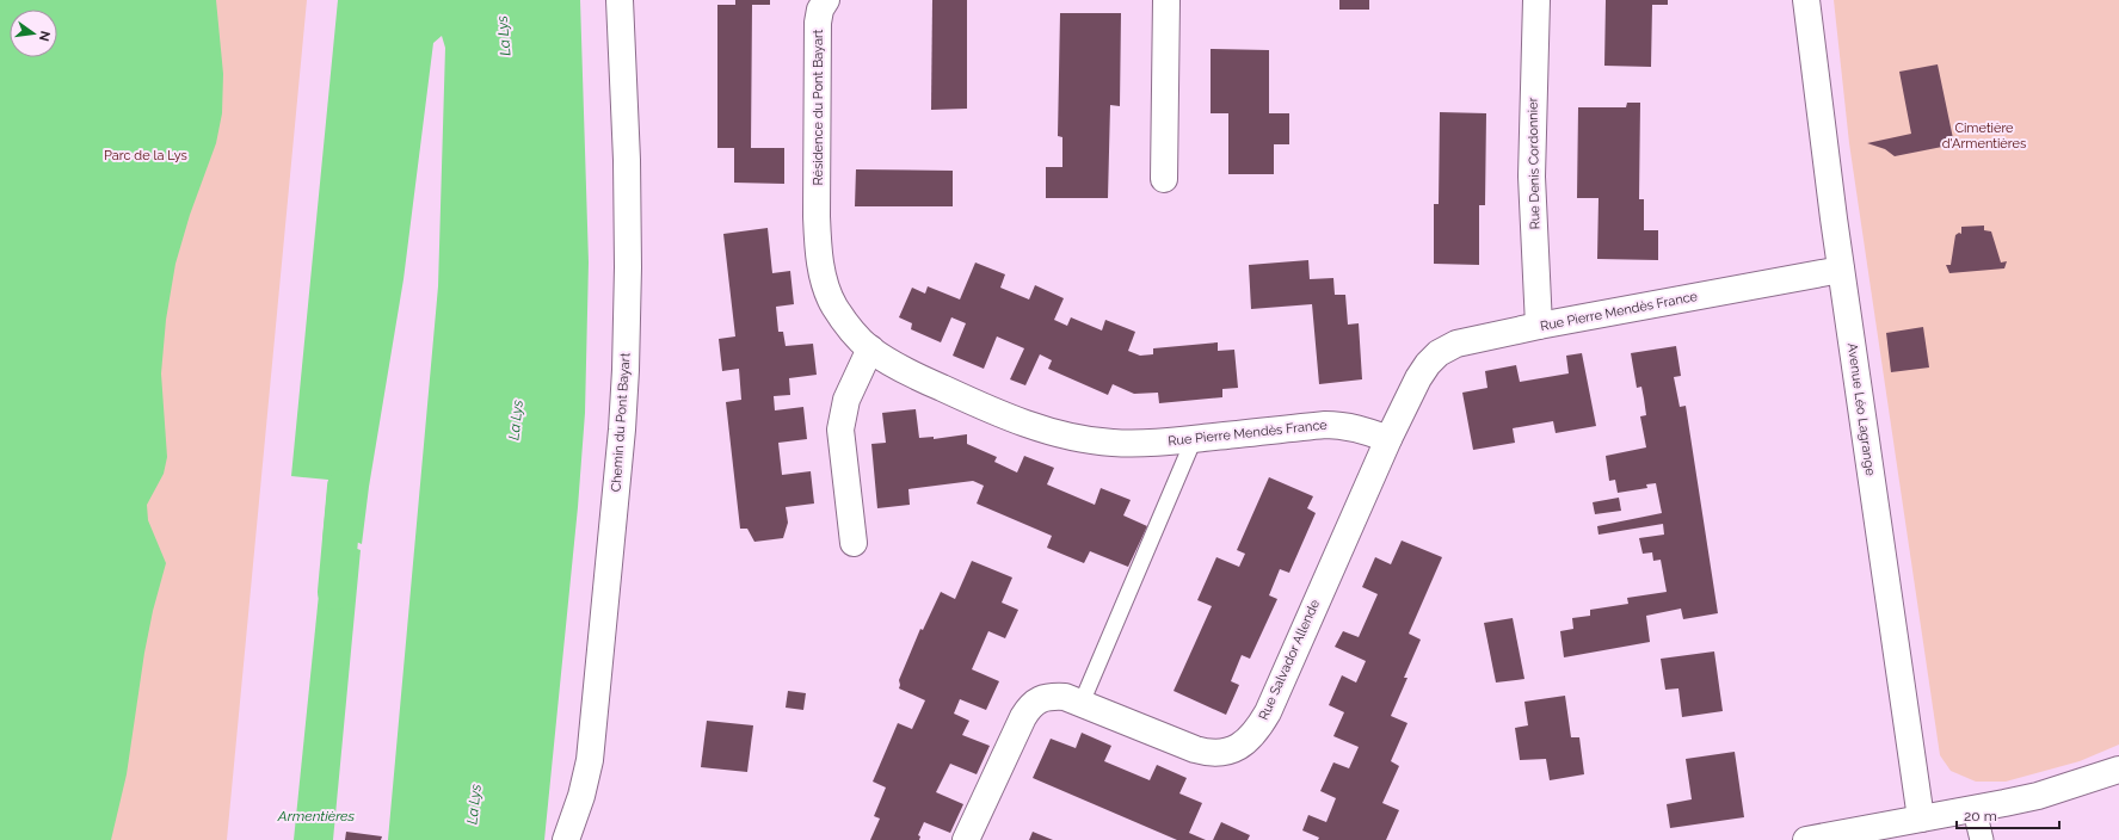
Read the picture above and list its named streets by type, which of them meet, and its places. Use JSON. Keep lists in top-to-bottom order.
{
  "streets": {
    "street": [
      "Résidence du Pont Bayart",
      "Rue Denis Cordonnier",
      "Rue Pierre Mendès France",
      "Avenue Léo Lagrange",
      "Chemin du Pont Bayart",
      "Rue Salvador Allende"
    ]
  },
  "crossings": [
    ["Résidence du Pont Bayart", "Rue Pierre Mendès France"],
    ["Rue Denis Cordonnier", "Rue Pierre Mendès France"],
    ["Rue Pierre Mendès France", "Avenue Léo Lagrange"],
    ["Rue Pierre Mendès France", "Rue Salvador Allende"]
  ],
  "water": ["La Lys", "Armentières"],
  "parks": ["Cimetière d'Armentières", "Parc de la Lys"],
  "scale_bar": "20 m",
  "north": "right"
}
